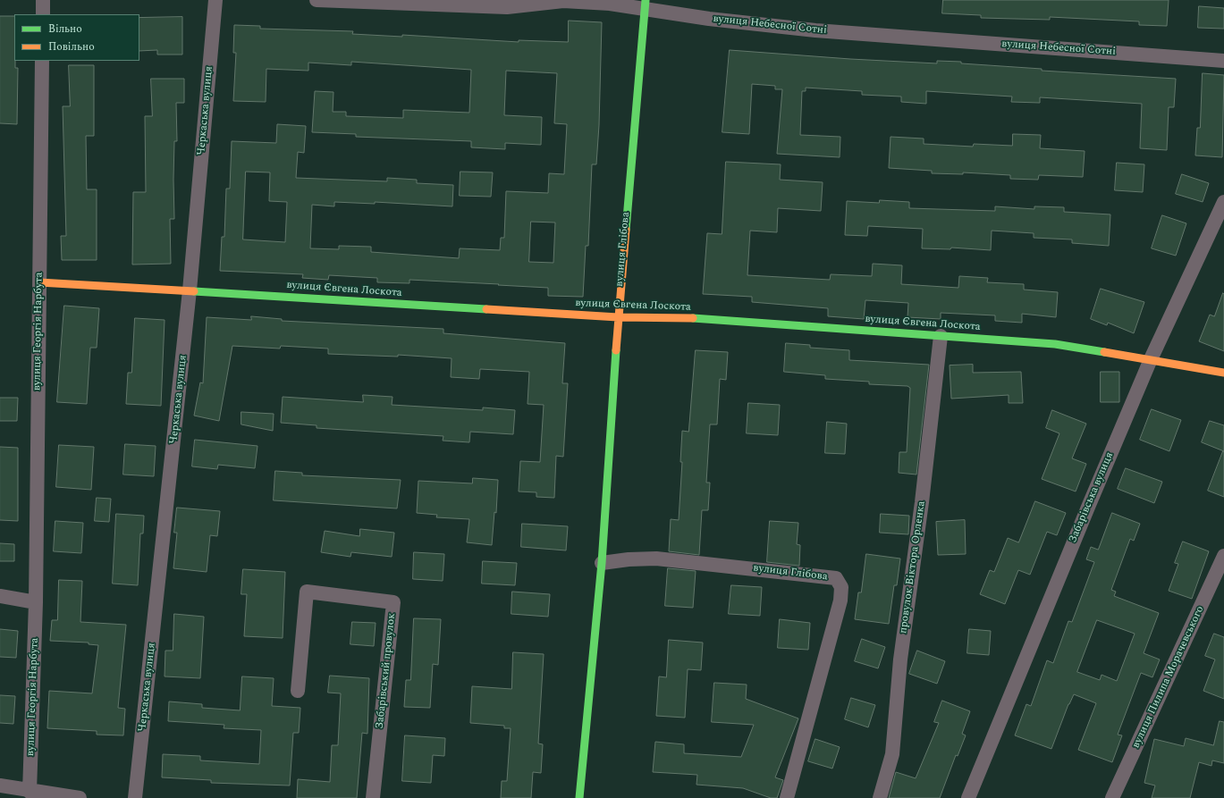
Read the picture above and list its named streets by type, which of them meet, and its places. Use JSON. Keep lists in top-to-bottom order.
{
  "streets": {
    "street": [
      "вулиця Небесної Сотні",
      "Черкаська вулиця",
      "вулиця Глібова",
      "вулиця Євгена Лоскота",
      "вулиця Георгія Нарбута",
      "Забарівська вулиця",
      "провулок Віктора Орленка",
      "Забарівський провулок",
      "вулиця Пилипа Морачевського"
    ]
  },
  "crossings": [
    ["вулиця Небесної Сотні", "вулиця Глібова"],
    ["Черкаська вулиця", "вулиця Євгена Лоскота"],
    ["вулиця Глібова", "вулиця Євгена Лоскота"],
    ["вулиця Євгена Лоскота", "вулиця Георгія Нарбута"],
    ["вулиця Євгена Лоскота", "Забарівська вулиця"],
    ["вулиця Євгена Лоскота", "провулок Віктора Орленка"]
  ],
  "legend": ["Вільно", "Повільно"]
}
